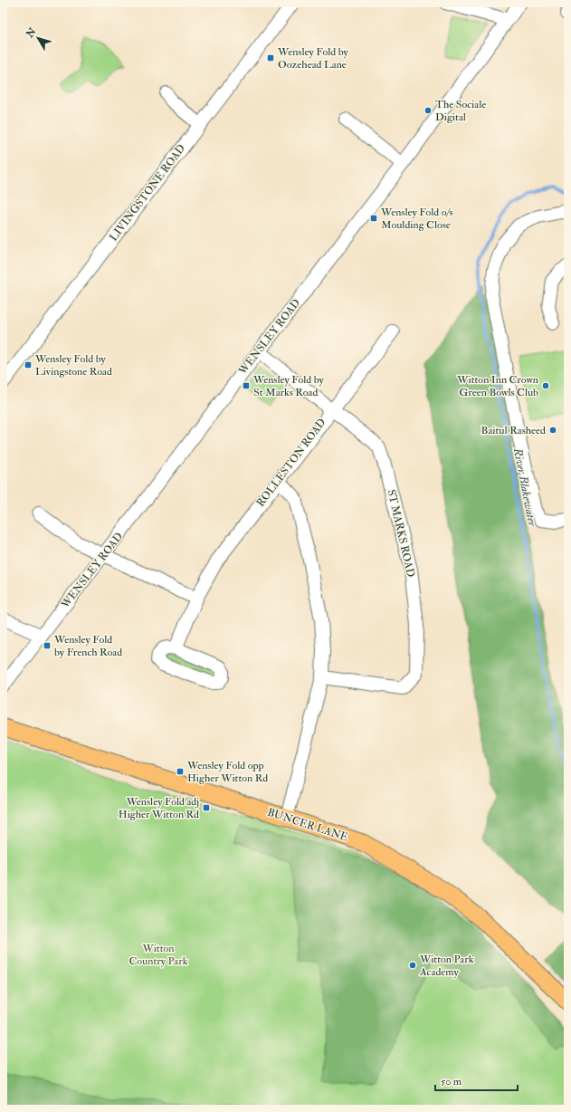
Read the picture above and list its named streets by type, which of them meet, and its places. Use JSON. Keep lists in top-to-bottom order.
{
  "streets": {
    "main road": ["BUNCER LANE"],
    "street": [
      "LIVINGSTONE ROAD",
      "WENSLEY ROAD",
      "ROLLESTON ROAD",
      "ST MARKS ROAD"
    ]
  },
  "crossings": [
    ["WENSLEY ROAD", "ST MARKS ROAD"],
    ["ROLLESTON ROAD", "ST MARKS ROAD"]
  ],
  "water": ["River Blakewater"],
  "parks": ["Witton Country Park"],
  "places": {
    "transit": [
      "Wensley Fold by Oozehead Lane",
      "Wensley Fold o/s Moulding Close",
      "Wensley Fold by Livingstone Road",
      "Wensley Fold by St Marks Road",
      "Wensley Fold by French Road",
      "Wensley Fold opp Higher Witton Rd",
      "Wensley Fold adj Higher Witton Rd"
    ],
    "other": [
      "The Sociale Digital",
      "Witton Inn Crown Green Bowls Club",
      "Baitul Rasheed",
      "Witton Park Academy"
    ]
  },
  "scale_bar": "50 m",
  "north": "top left"
}
